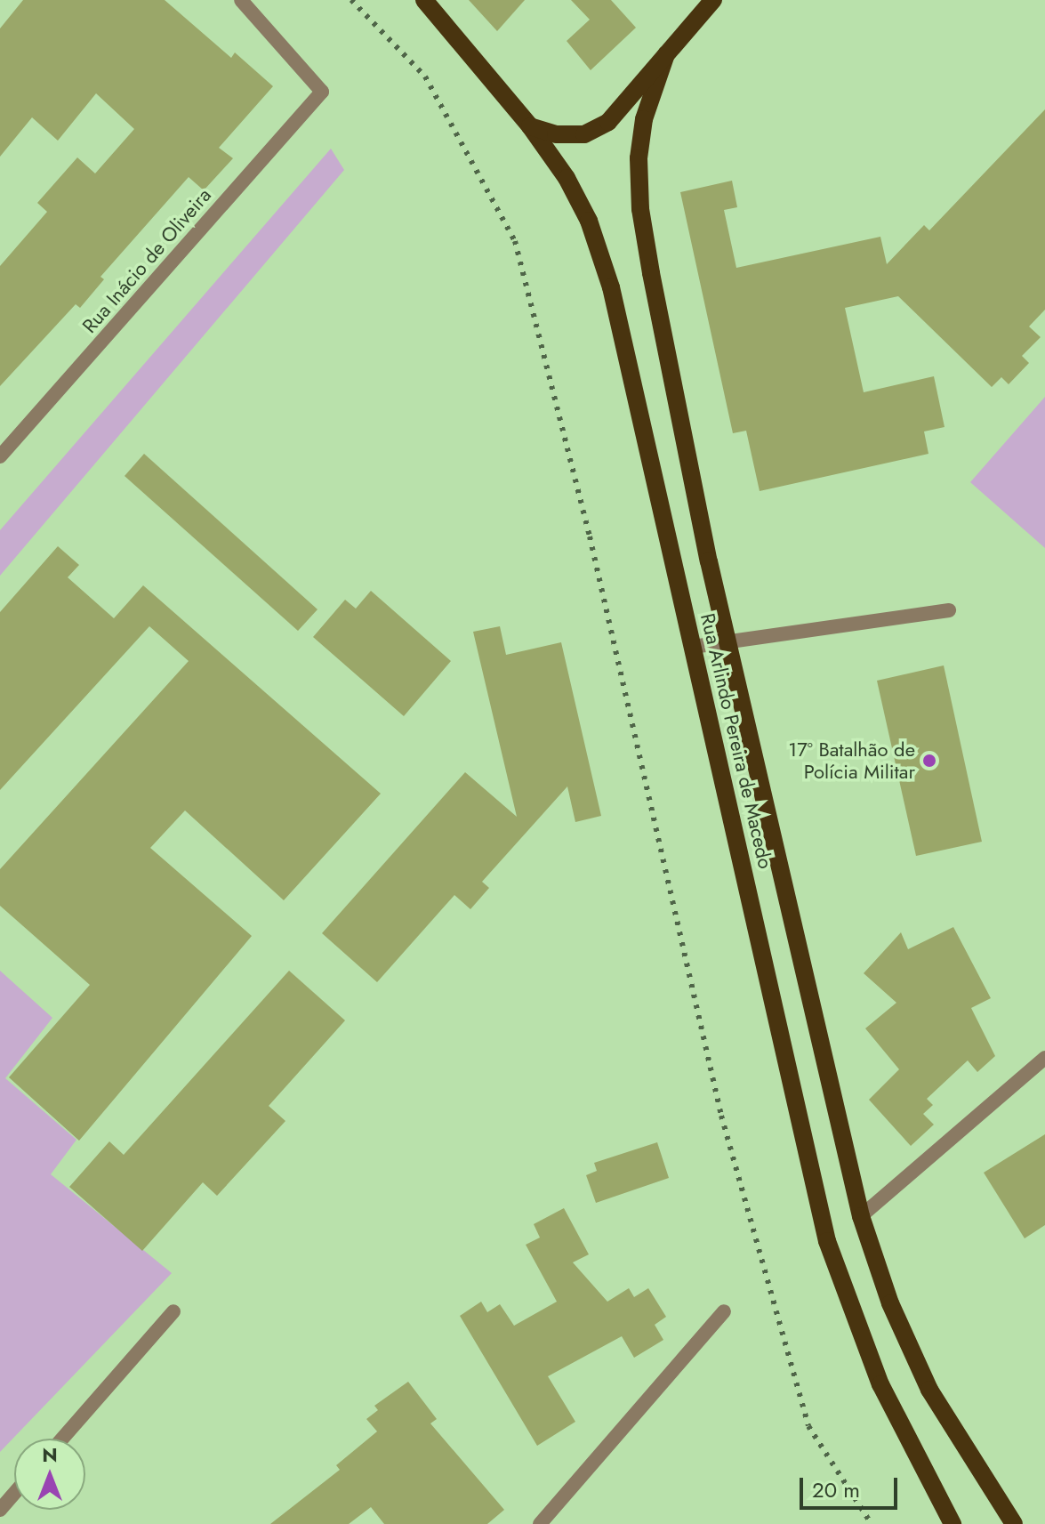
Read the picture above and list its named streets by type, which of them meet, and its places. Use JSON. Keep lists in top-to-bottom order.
{
  "streets": {
    "main road": ["Rua Arlindo Pereira de Macedo"],
    "street": ["Rua Inácio de Oliveira"]
  },
  "places": ["17º Batalhão de Polícia Militar"],
  "scale_bar": "20 m",
  "north": "top"
}
